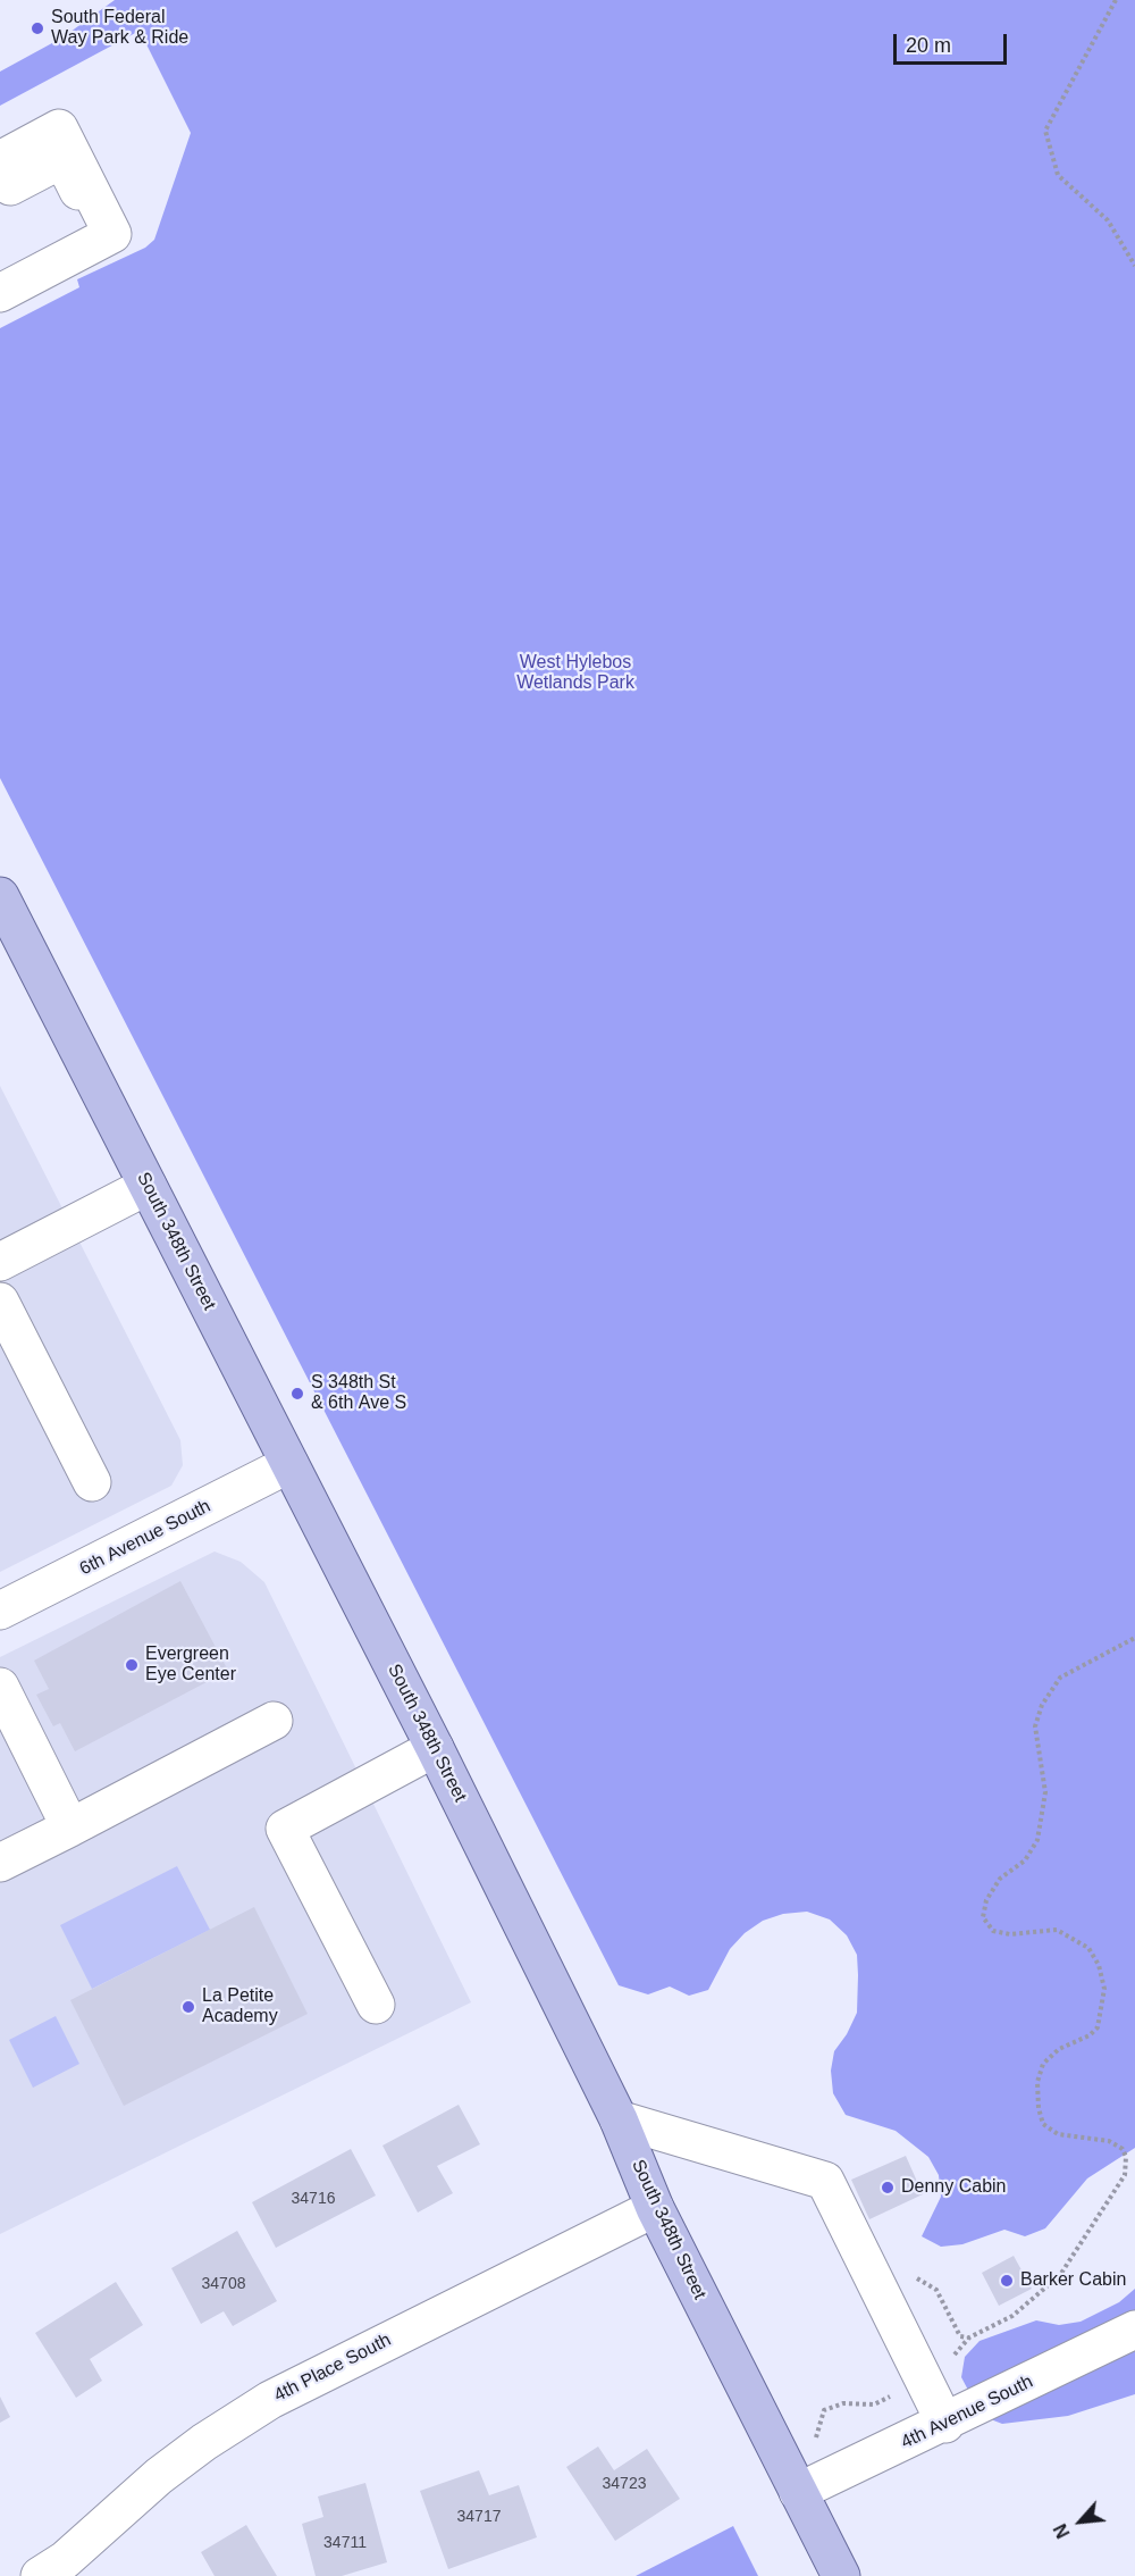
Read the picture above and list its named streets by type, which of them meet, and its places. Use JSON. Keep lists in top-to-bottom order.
{
  "streets": {
    "main road": ["South 348th Street"],
    "street": ["6th Avenue South", "4th Place South", "4th Avenue South"]
  },
  "crossings": [
    ["South 348th Street", "6th Avenue South"],
    ["South 348th Street", "4th Place South"],
    ["South 348th Street", "4th Avenue South"]
  ],
  "parks": ["West Hylebos Wetlands Park"],
  "places": [
    "South Federal Way Park & Ride",
    "S 348th St & 6th Ave S",
    "Evergreen Eye Center",
    "La Petite Academy",
    "Denny Cabin",
    "Barker Cabin"
  ],
  "house_numbers": [
    "34716",
    "34708",
    "34723",
    "34717",
    "34711"
  ],
  "scale_bar": "20 m",
  "north": "bottom left"
}
